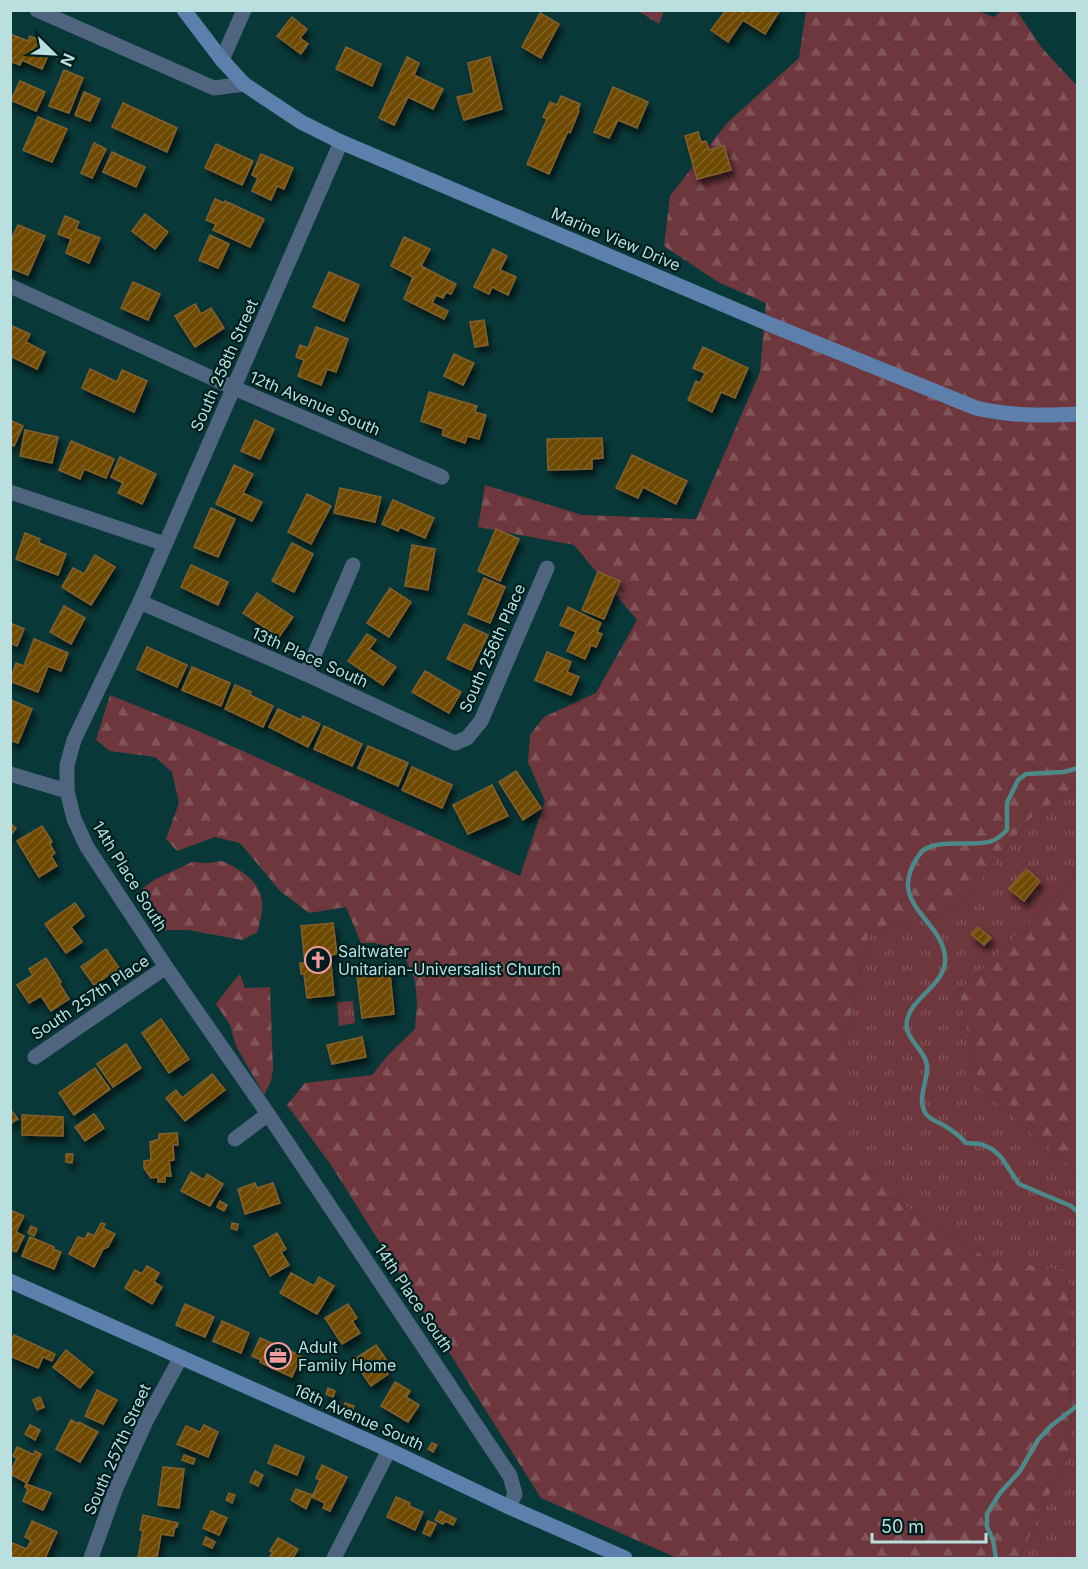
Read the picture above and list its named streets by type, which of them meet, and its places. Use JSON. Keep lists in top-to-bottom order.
{
  "streets": {
    "main road": ["Marine View Drive", "16th Avenue South"],
    "street": [
      "South 258th Street",
      "12th Avenue South",
      "South 256th Place",
      "13th Place South",
      "14th Place South",
      "South 257th Place",
      "South 257th Street"
    ]
  },
  "crossings": [
    ["Marine View Drive", "South 258th Street"],
    ["South 258th Street", "12th Avenue South"],
    ["South 258th Street", "13th Place South"],
    ["South 258th Street", "14th Place South"],
    ["South 256th Place", "13th Place South"],
    ["13th Place South", "14th Place South"],
    ["14th Place South", "South 257th Place"],
    ["14th Place South", "16th Avenue South"],
    ["16th Avenue South", "South 257th Street"]
  ],
  "places": {
    "church": ["Saltwater Unitarian-Universalist Church"],
    "office": ["Adult Family Home"]
  },
  "scale_bar": "50 m",
  "north": "bottom right"
}
